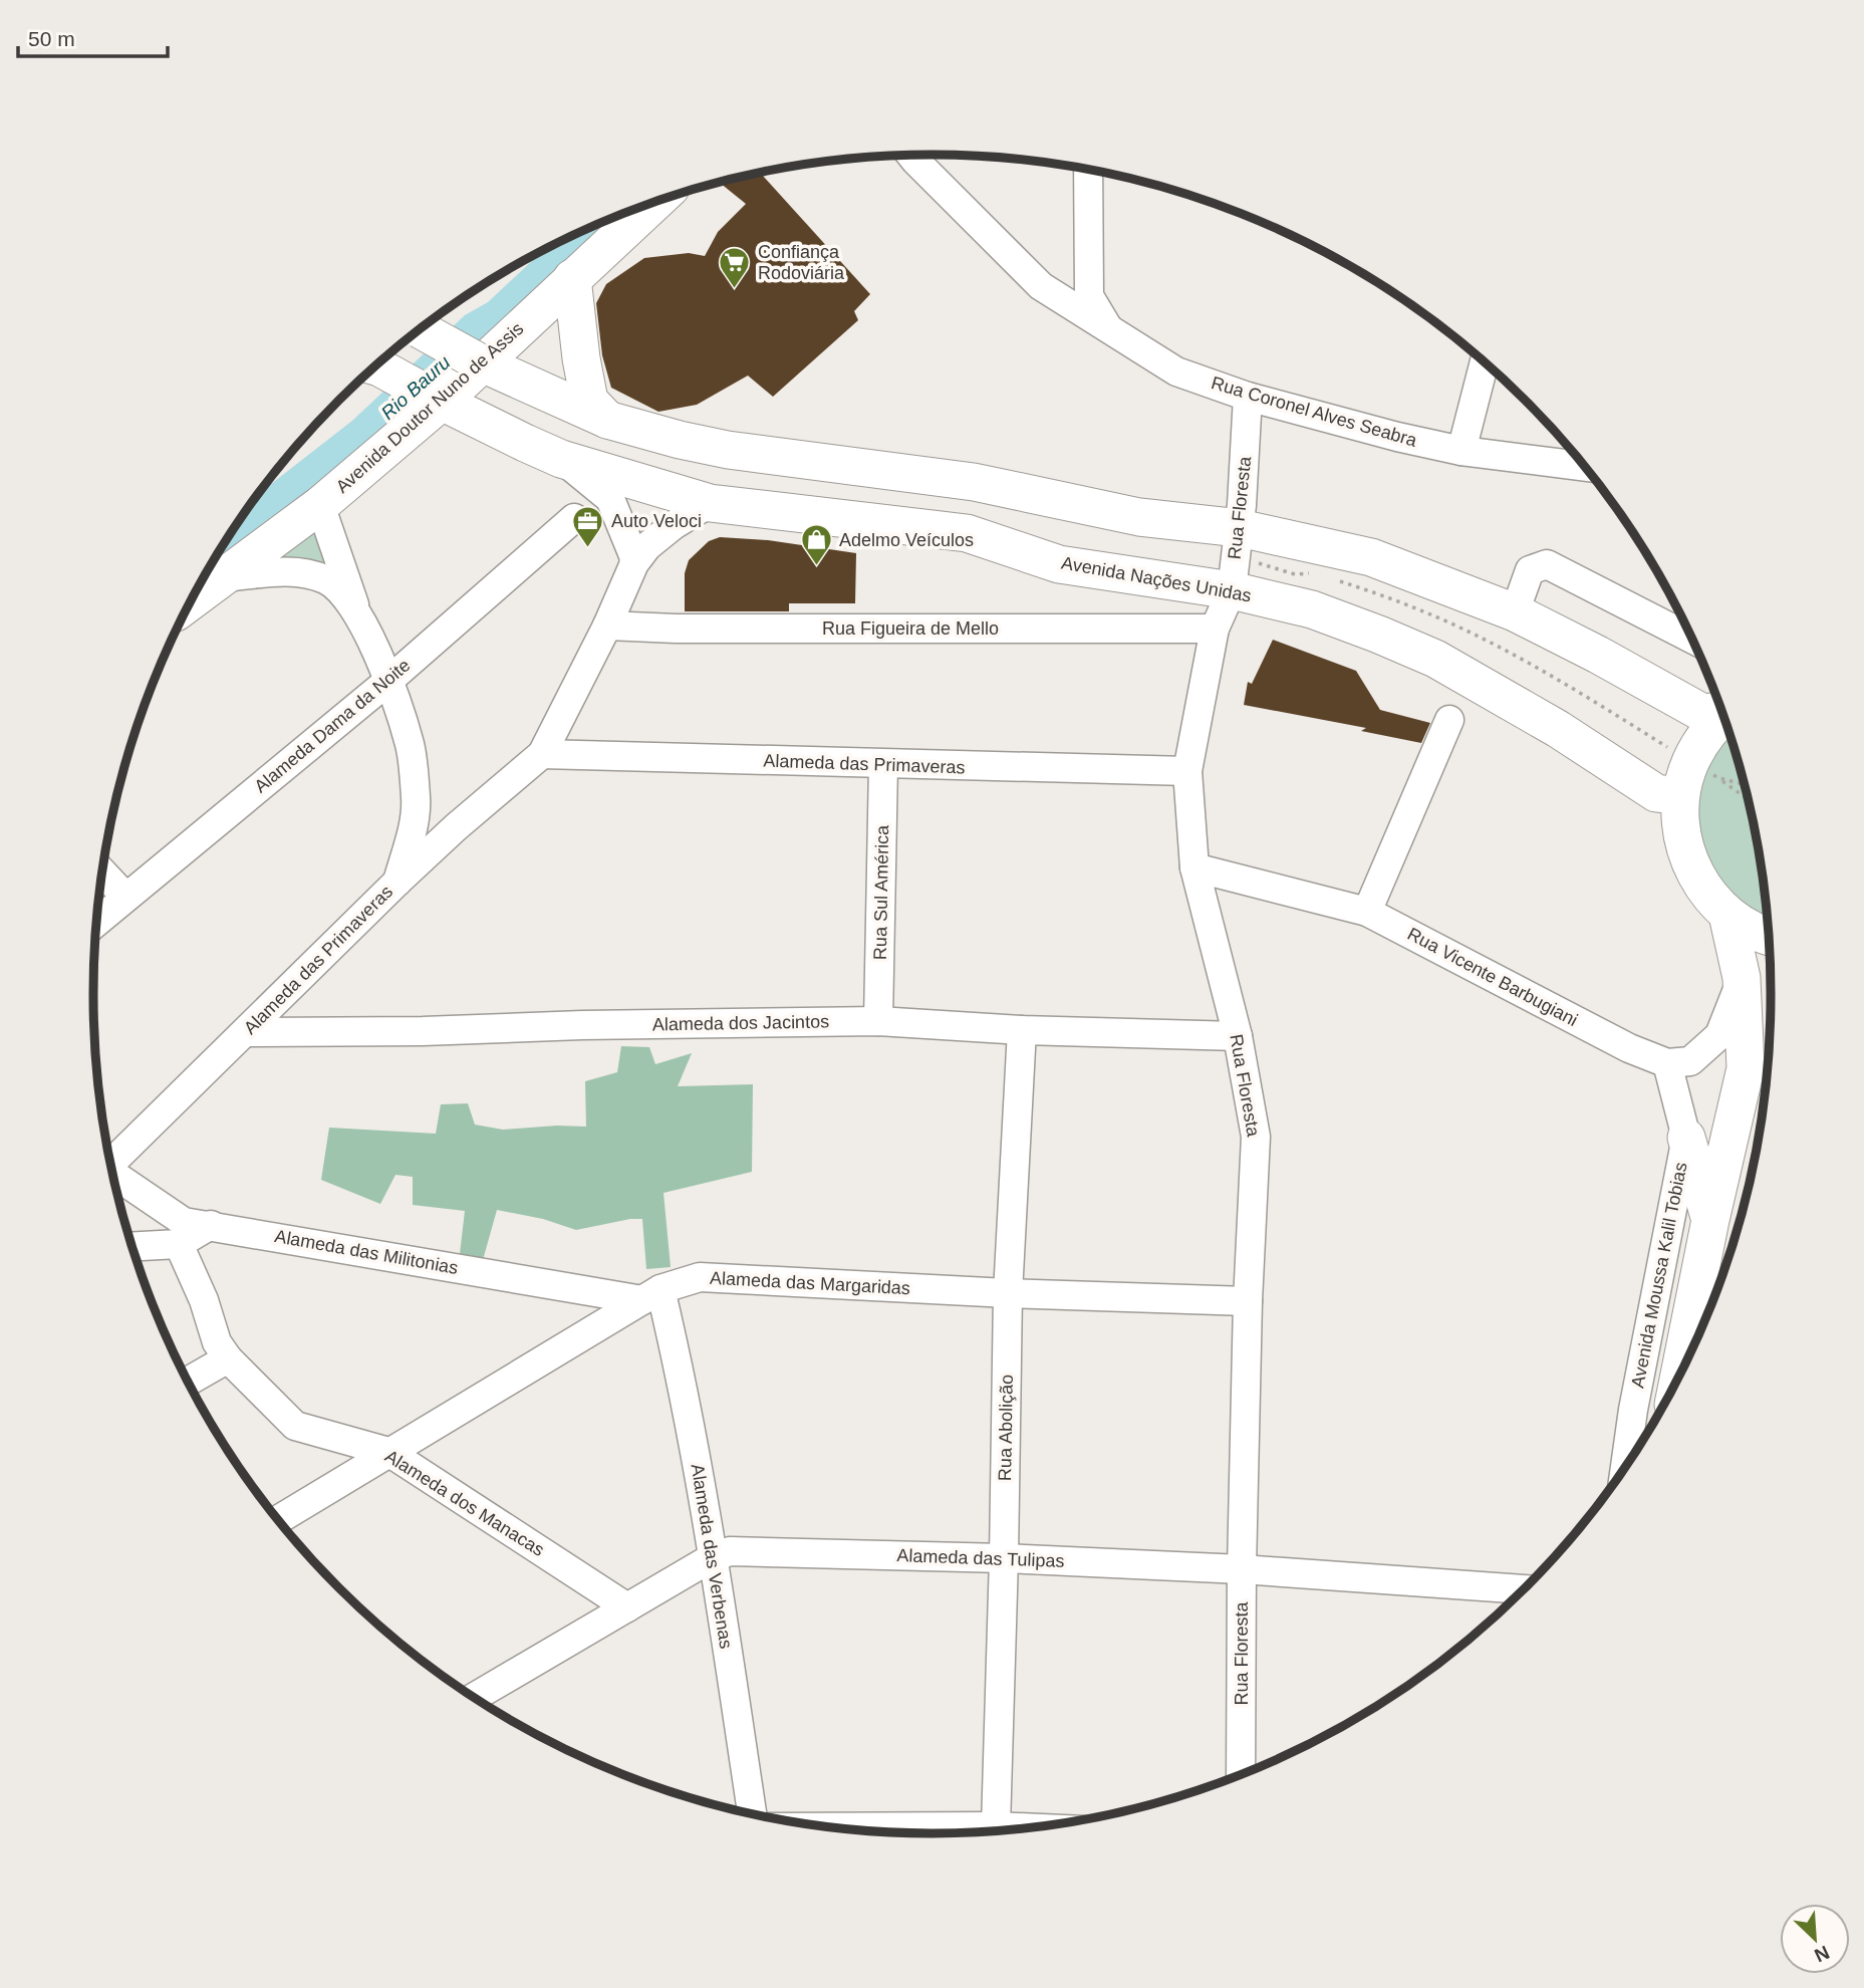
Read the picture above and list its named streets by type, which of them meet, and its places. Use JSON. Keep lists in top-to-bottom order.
{
  "streets": {
    "main road": ["Avenida Doutor Nuno de Assis", "Avenida Nações Unidas"],
    "street": [
      "Rua Coronel Alves Seabra",
      "Rua Floresta",
      "Rua Figueira de Mello",
      "Alameda Dama da Noite",
      "Alameda das Primaveras",
      "Rua Sul América",
      "Rua Vicente Barbugiani",
      "Alameda dos Jacintos",
      "Alameda das Militonias",
      "Avenida Moussa Kalil Tobias",
      "Alameda das Margaridas",
      "Rua Abolição",
      "Alameda dos Manacas",
      "Alameda das Verbenas",
      "Alameda das Tulipas"
    ]
  },
  "crossings": [
    ["Avenida Doutor Nuno de Assis", "Avenida Nações Unidas"],
    ["Rua Coronel Alves Seabra", "Rua Floresta"],
    ["Rua Floresta", "Avenida Nações Unidas"],
    ["Rua Floresta", "Rua Figueira de Mello"],
    ["Rua Floresta", "Alameda das Primaveras"],
    ["Rua Floresta", "Rua Vicente Barbugiani"],
    ["Rua Floresta", "Alameda dos Jacintos"],
    ["Rua Floresta", "Alameda das Margaridas"],
    ["Rua Floresta", "Alameda das Tulipas"],
    ["Avenida Nações Unidas", "Alameda das Primaveras"],
    ["Rua Figueira de Mello", "Alameda das Primaveras"],
    ["Alameda das Primaveras", "Rua Sul América"],
    ["Alameda das Primaveras", "Alameda dos Jacintos"],
    ["Rua Sul América", "Alameda dos Jacintos"],
    ["Rua Vicente Barbugiani", "Avenida Moussa Kalil Tobias"],
    ["Alameda dos Jacintos", "Rua Abolição"],
    ["Alameda das Militonias", "Alameda das Margaridas"],
    ["Alameda das Militonias", "Alameda das Verbenas"],
    ["Alameda das Margaridas", "Rua Abolição"],
    ["Alameda das Margaridas", "Alameda dos Manacas"],
    ["Alameda das Margaridas", "Alameda das Verbenas"],
    ["Rua Abolição", "Alameda das Tulipas"],
    ["Alameda dos Manacas", "Alameda das Tulipas"],
    ["Alameda das Verbenas", "Alameda das Tulipas"]
  ],
  "water": ["Rio Bauru"],
  "places": {
    "supermarket": ["Confiança Rodoviária"],
    "office": ["Auto Veloci"],
    "shop": ["Adelmo Veículos"]
  },
  "scale_bar": "50 m",
  "north": "bottom right"
}
